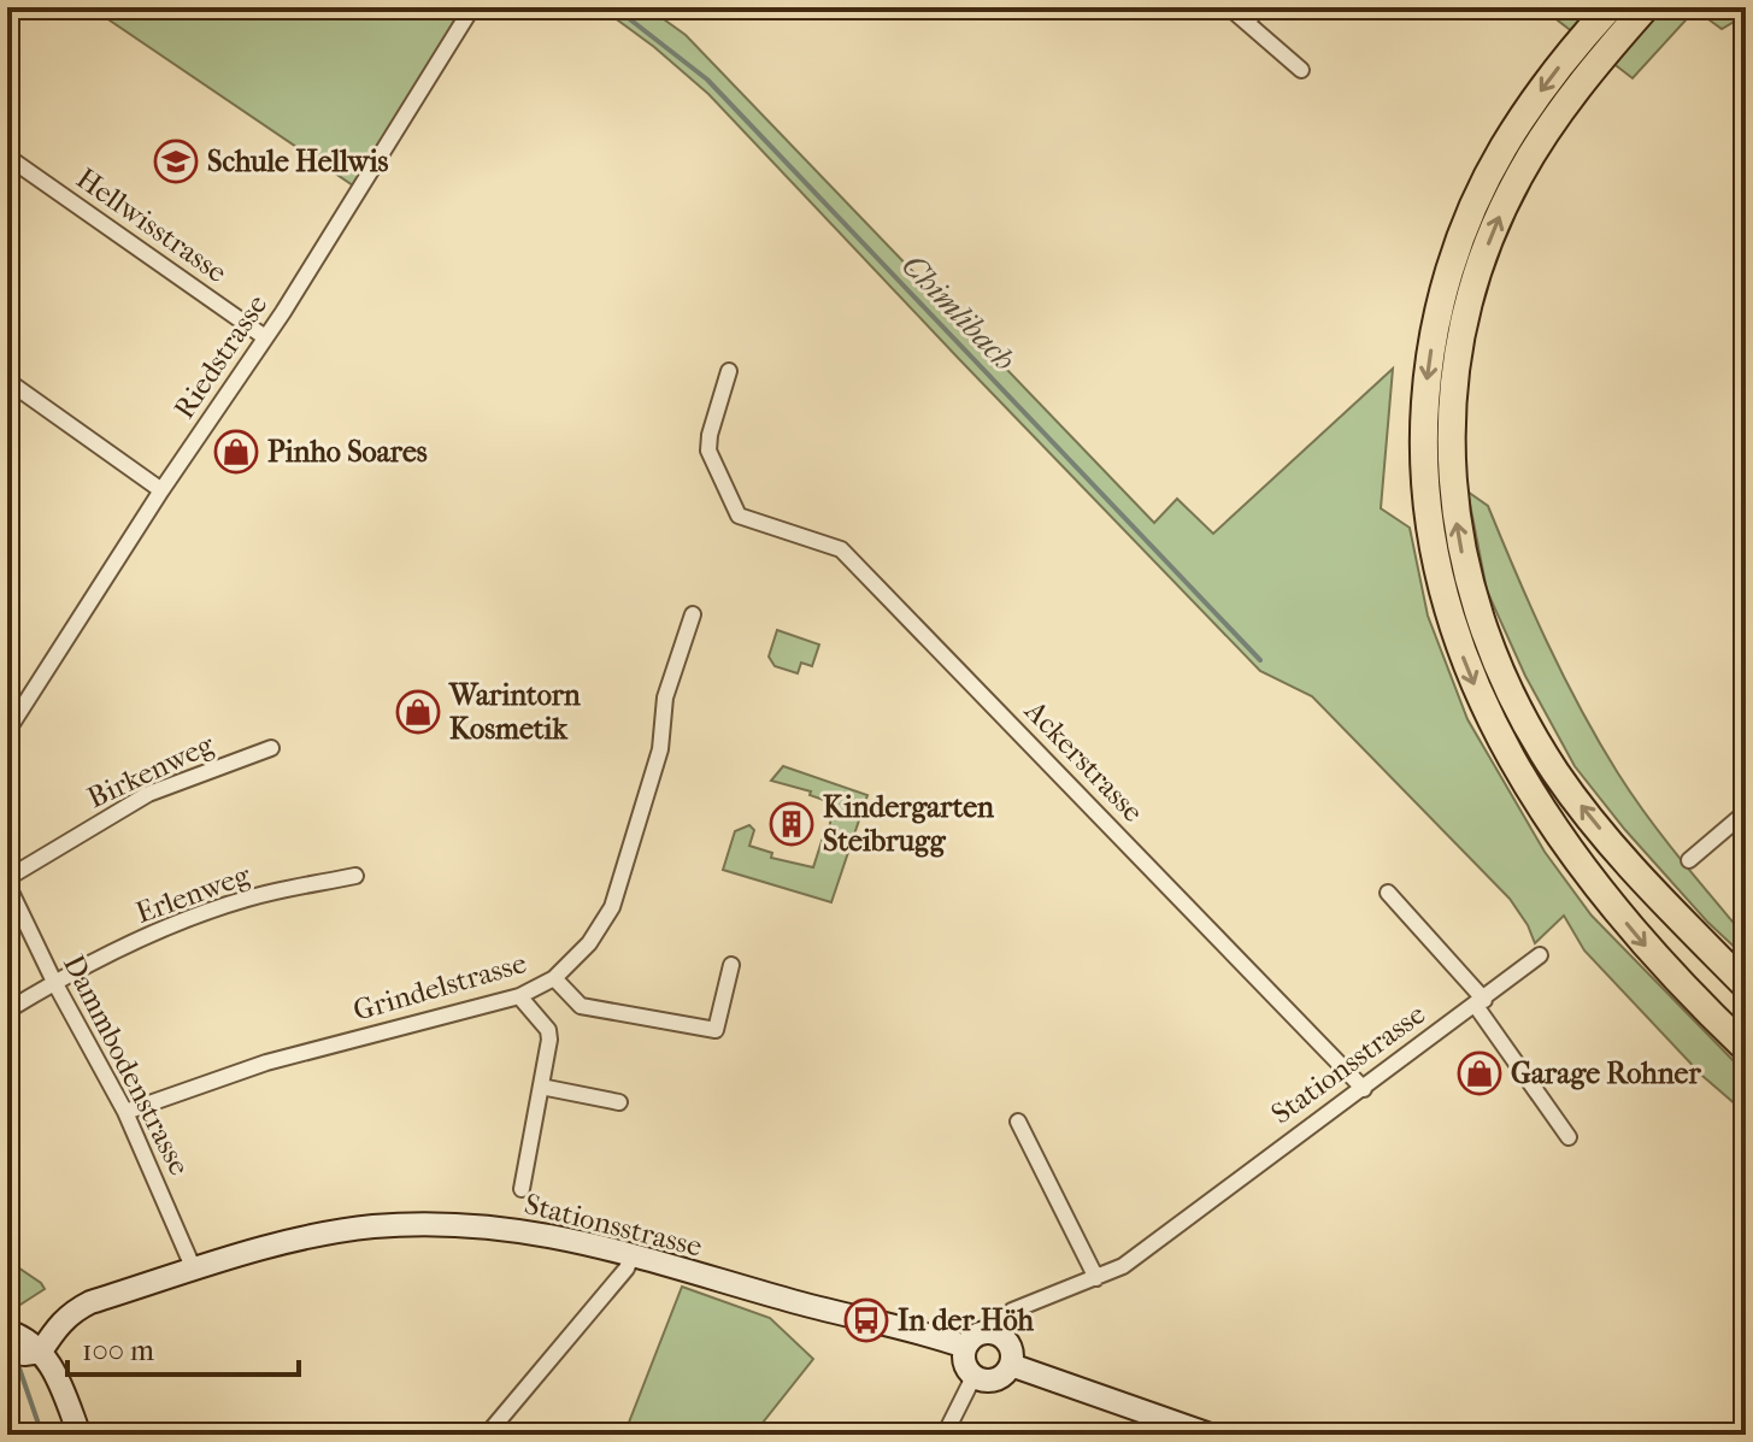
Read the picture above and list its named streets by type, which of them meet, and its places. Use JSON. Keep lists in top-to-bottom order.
{
  "streets": {
    "main road": ["Stationsstrasse"],
    "street": [
      "Hellwisstrasse",
      "Riedstrasse",
      "Ackerstrasse",
      "Birkenweg",
      "Erlenweg",
      "Grindelstrasse",
      "Dammbodenstrasse"
    ]
  },
  "crossings": [
    ["Hellwisstrasse", "Riedstrasse"],
    ["Ackerstrasse", "Stationsstrasse"],
    ["Birkenweg", "Dammbodenstrasse"],
    ["Erlenweg", "Dammbodenstrasse"],
    ["Grindelstrasse", "Dammbodenstrasse"],
    ["Stationsstrasse", "Dammbodenstrasse"]
  ],
  "water": ["Chimlibach"],
  "places": {
    "school or university": ["Schule Hellwis"],
    "shop": ["Pinho Soares", "Warintorn Kosmetik", "Garage Rohner"],
    "building": ["Kindergarten Steibrugg"],
    "bus stop": ["In der Höh"]
  },
  "scale_bar": "100 m"
}
